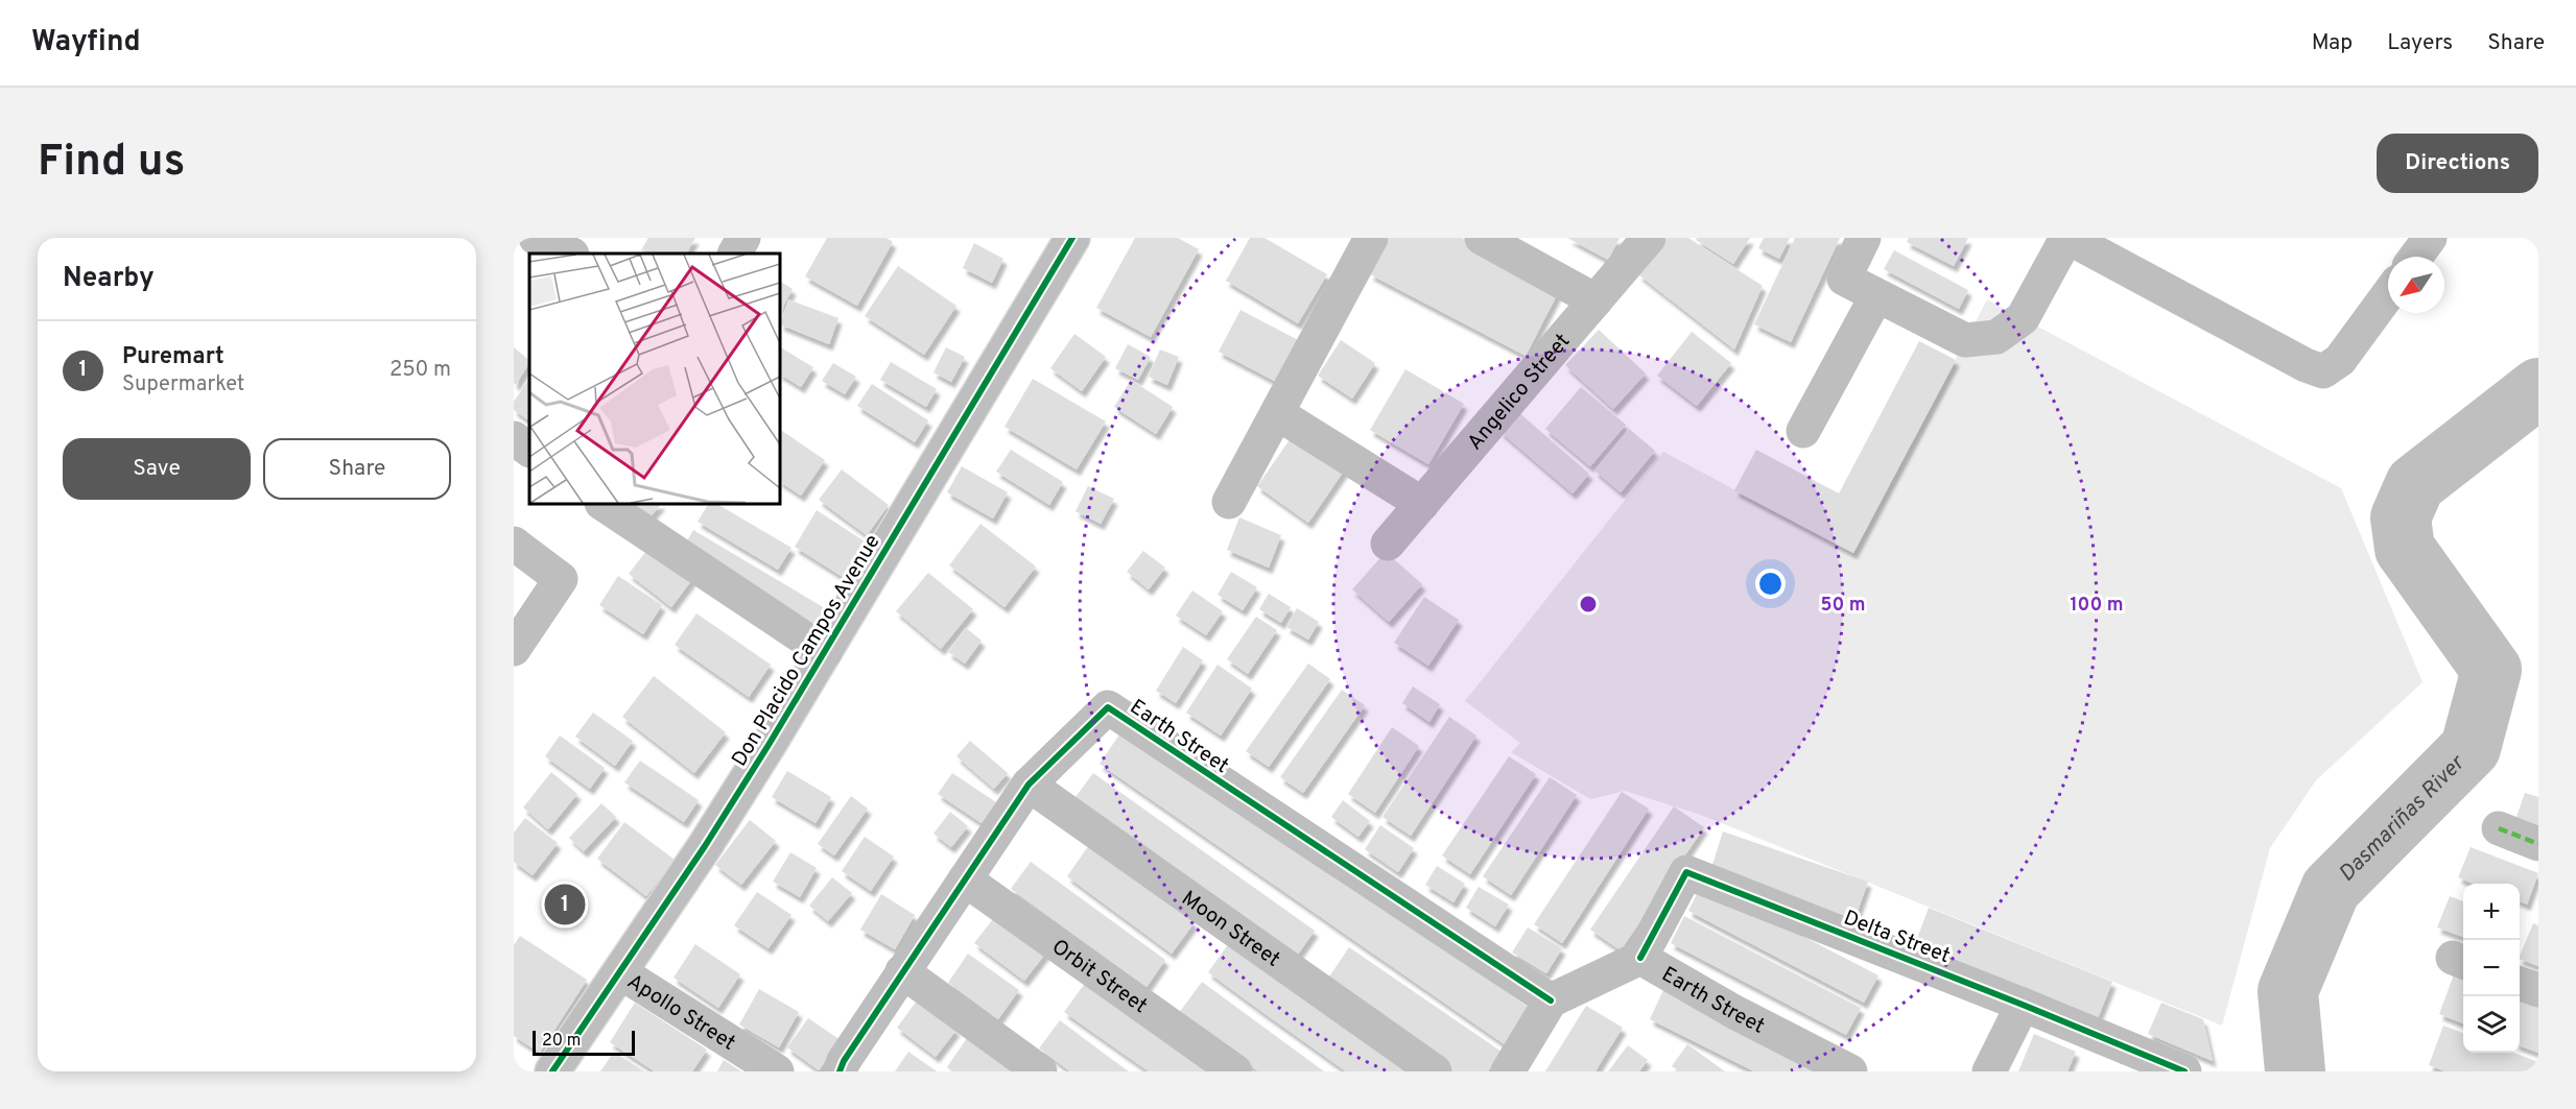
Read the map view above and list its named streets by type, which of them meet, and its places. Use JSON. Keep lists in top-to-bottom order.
{
  "streets": {
    "street": [
      "Angelico Street",
      "Don Placido Campos Avenue",
      "Earth Street",
      "Moon Street",
      "Delta Street",
      "Orbit Street",
      "Apollo Street"
    ]
  },
  "crossings": [
    ["Don Placido Campos Avenue", "Apollo Street"],
    ["Earth Street", "Moon Street"],
    ["Earth Street", "Delta Street"],
    ["Earth Street", "Orbit Street"]
  ],
  "water": ["Dasmariñas River"],
  "scale_bar": "20 m",
  "north": "bottom left",
  "page": {
    "header": "Wayfind",
    "nav": ["Map", "Layers", "Share"],
    "buttons": [
      "Directions",
      ["Save", "Share"]
    ],
    "title": "Find us",
    "heading": "Nearby",
    "list": [
      {
        "mark": "1",
        "name": "Puremart",
        "note": "Supermarket",
        "value": "250 m"
      }
    ],
    "pins": "1",
    "map_buttons": ["+", "−"],
    "scale": "20 m"
  },
  "rings": ["50 m", "100 m"]
}
